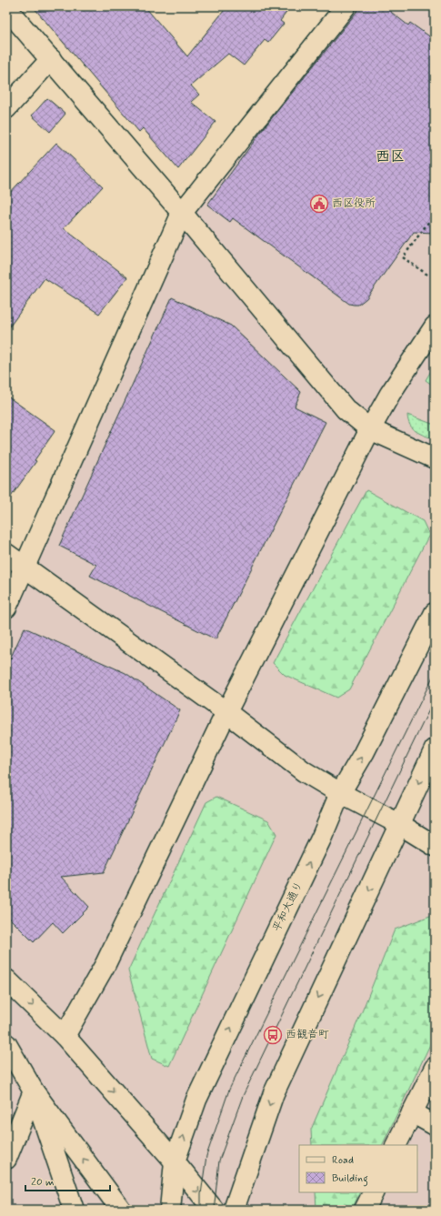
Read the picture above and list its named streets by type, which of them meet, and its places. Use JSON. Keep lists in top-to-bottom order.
{
  "streets": {
    "street": ["平和大通り"]
  },
  "districts": ["西区"],
  "places": {
    "public building": ["西区役所"],
    "bus stop": ["西観音町"]
  },
  "legend": ["Road", "Building"],
  "scale_bar": "20 m"
}
